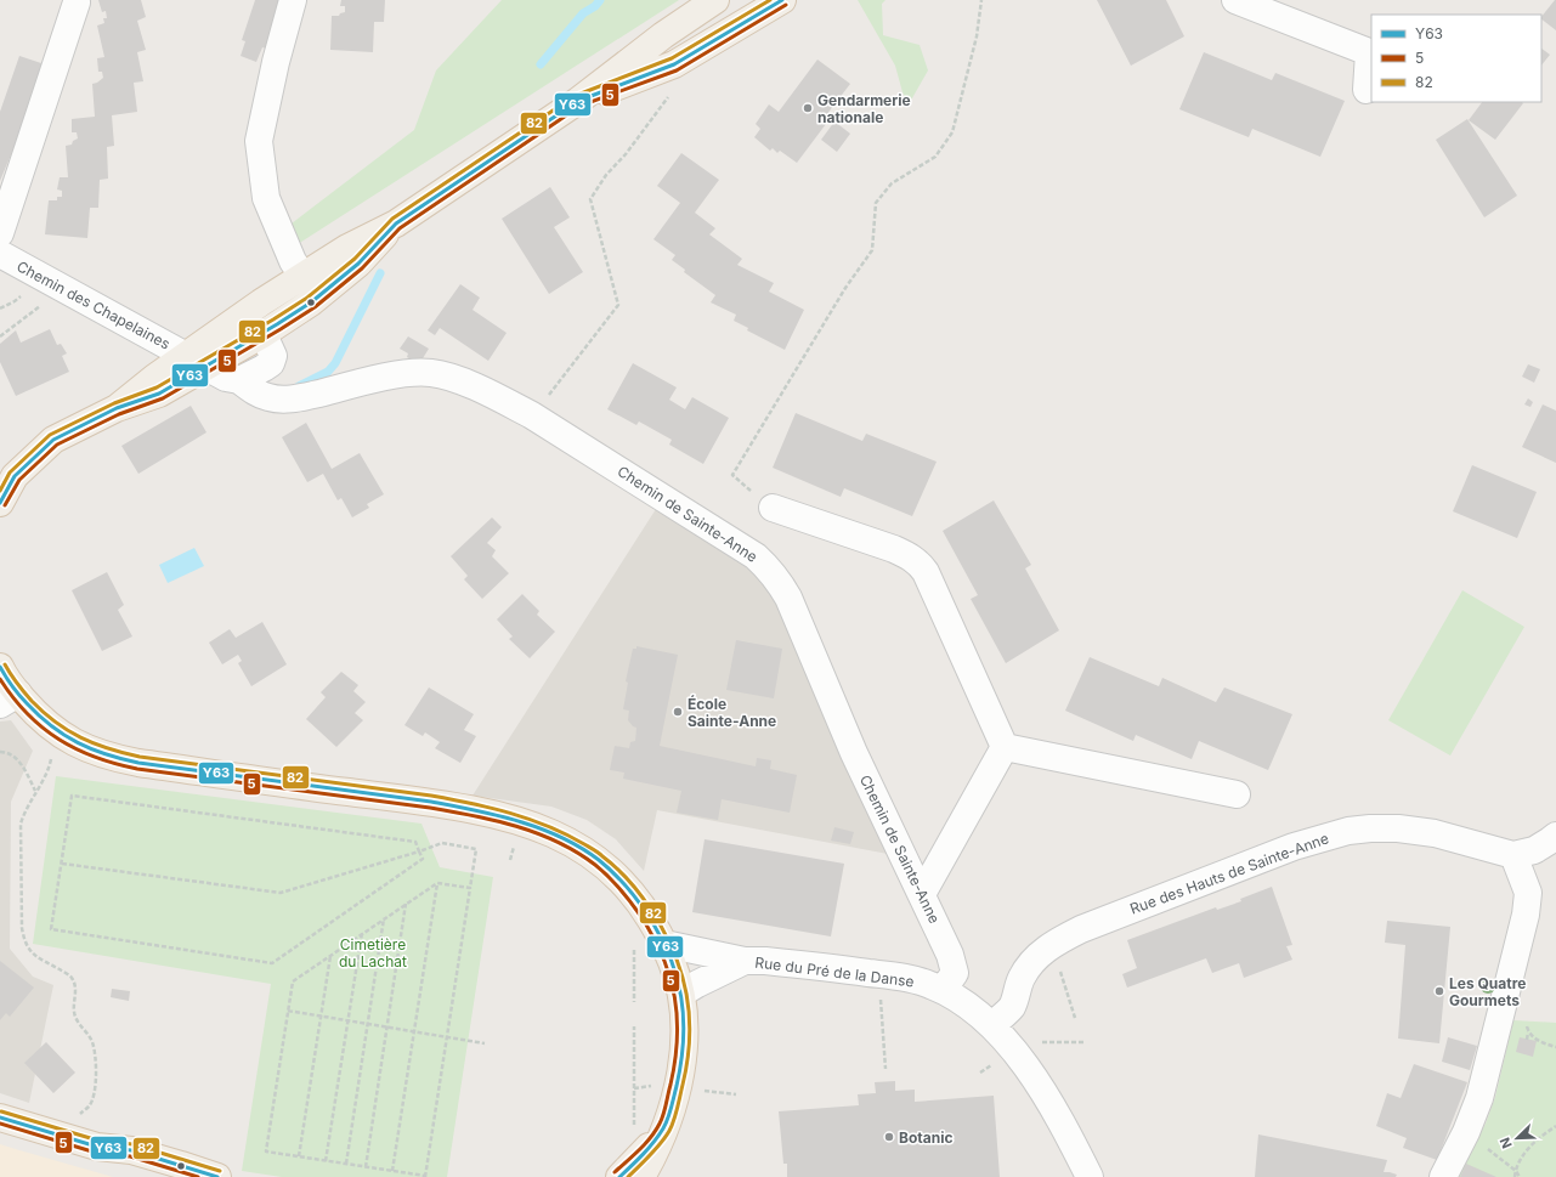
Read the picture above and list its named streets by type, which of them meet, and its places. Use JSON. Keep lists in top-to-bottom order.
{
  "streets": {
    "street": [
      "Chemin des Chapelaines",
      "Chemin de Sainte-Anne",
      "Rue des Hauts de Sainte-Anne",
      "Rue du Pré de la Danse"
    ]
  },
  "crossings": [
    ["Chemin des Chapelaines", "Chemin de Sainte-Anne"],
    ["Chemin de Sainte-Anne", "Rue du Pré de la Danse"],
    ["Rue des Hauts de Sainte-Anne", "Rue du Pré de la Danse"]
  ],
  "parks": ["Cimetière du Lachat"],
  "places": [
    "Gendarmerie nationale",
    "École Sainte-Anne",
    "Les Quatre Gourmets",
    "Botanic"
  ],
  "lines": ["transit line Y63", "transit line 82", "transit line 5"],
  "legend": ["Y63", "5", "82"],
  "north": "bottom left"
}
